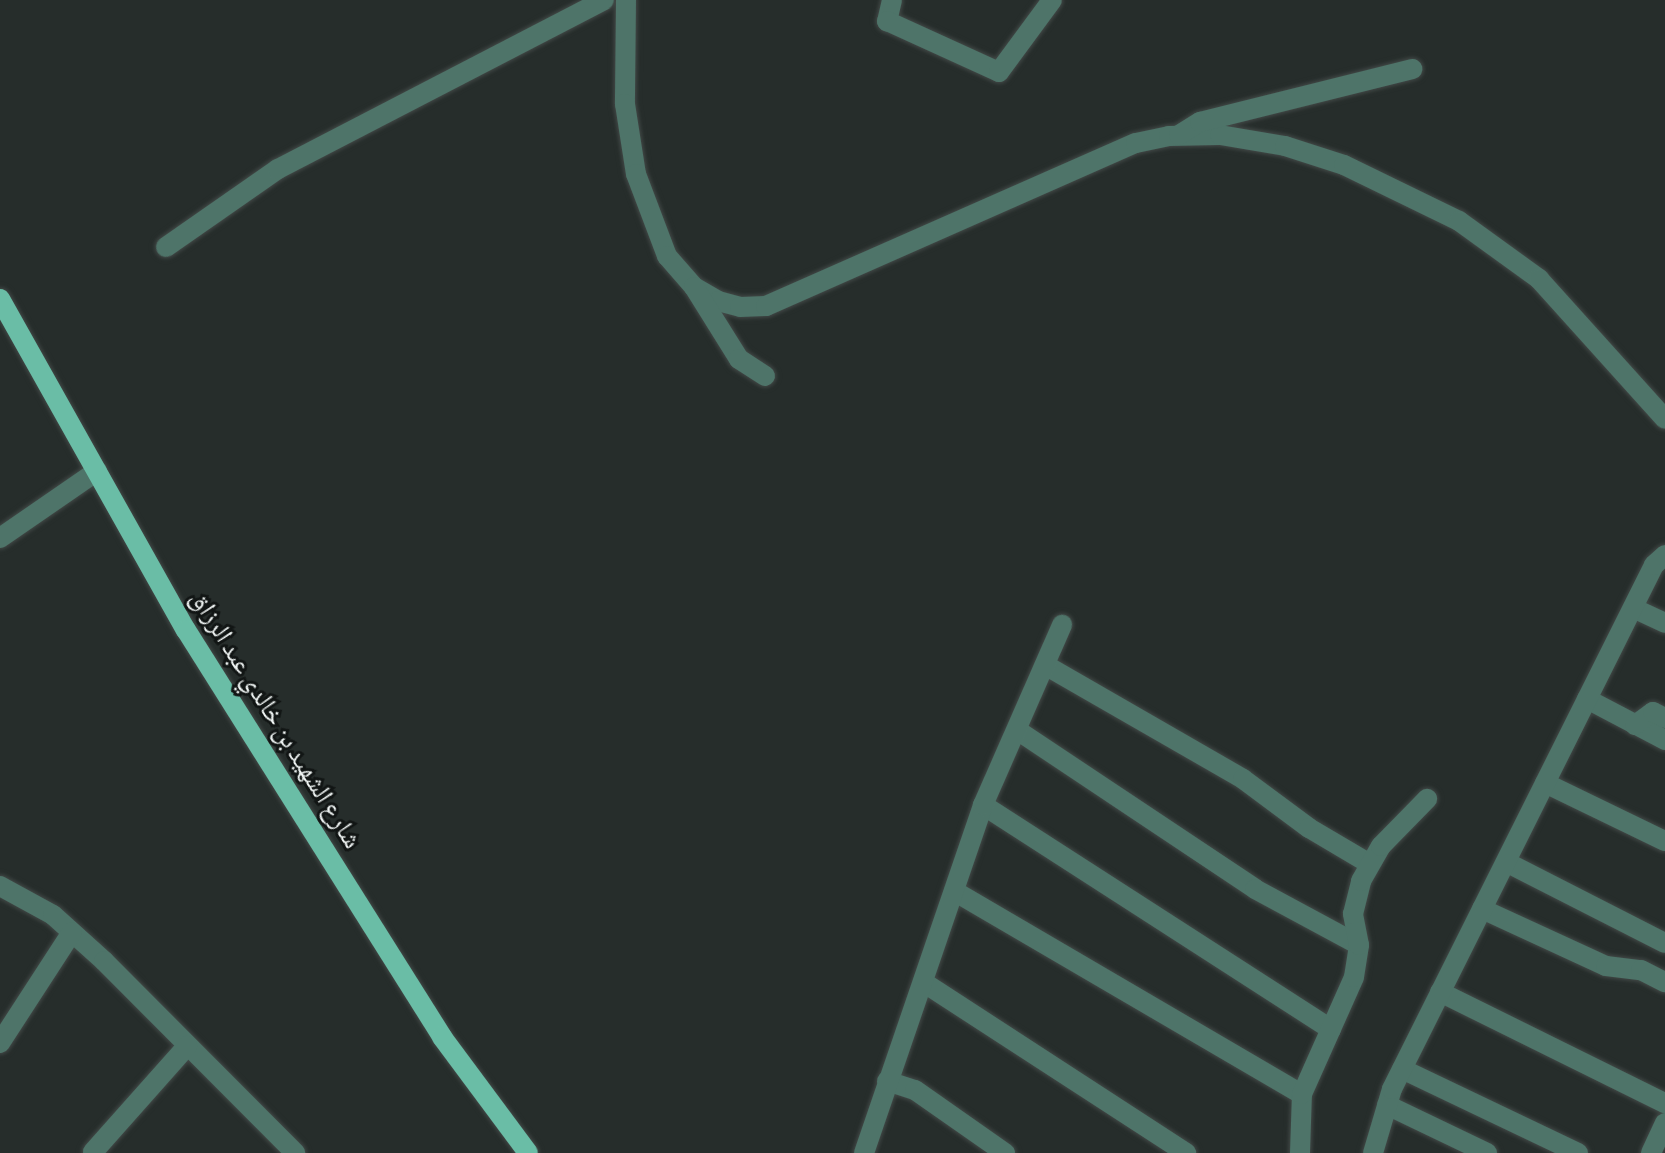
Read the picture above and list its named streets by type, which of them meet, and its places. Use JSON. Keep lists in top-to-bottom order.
{
  "streets": {
    "main road": ["شارع الشهيد بن خالدي عبد الرزاق"]
  }
}
